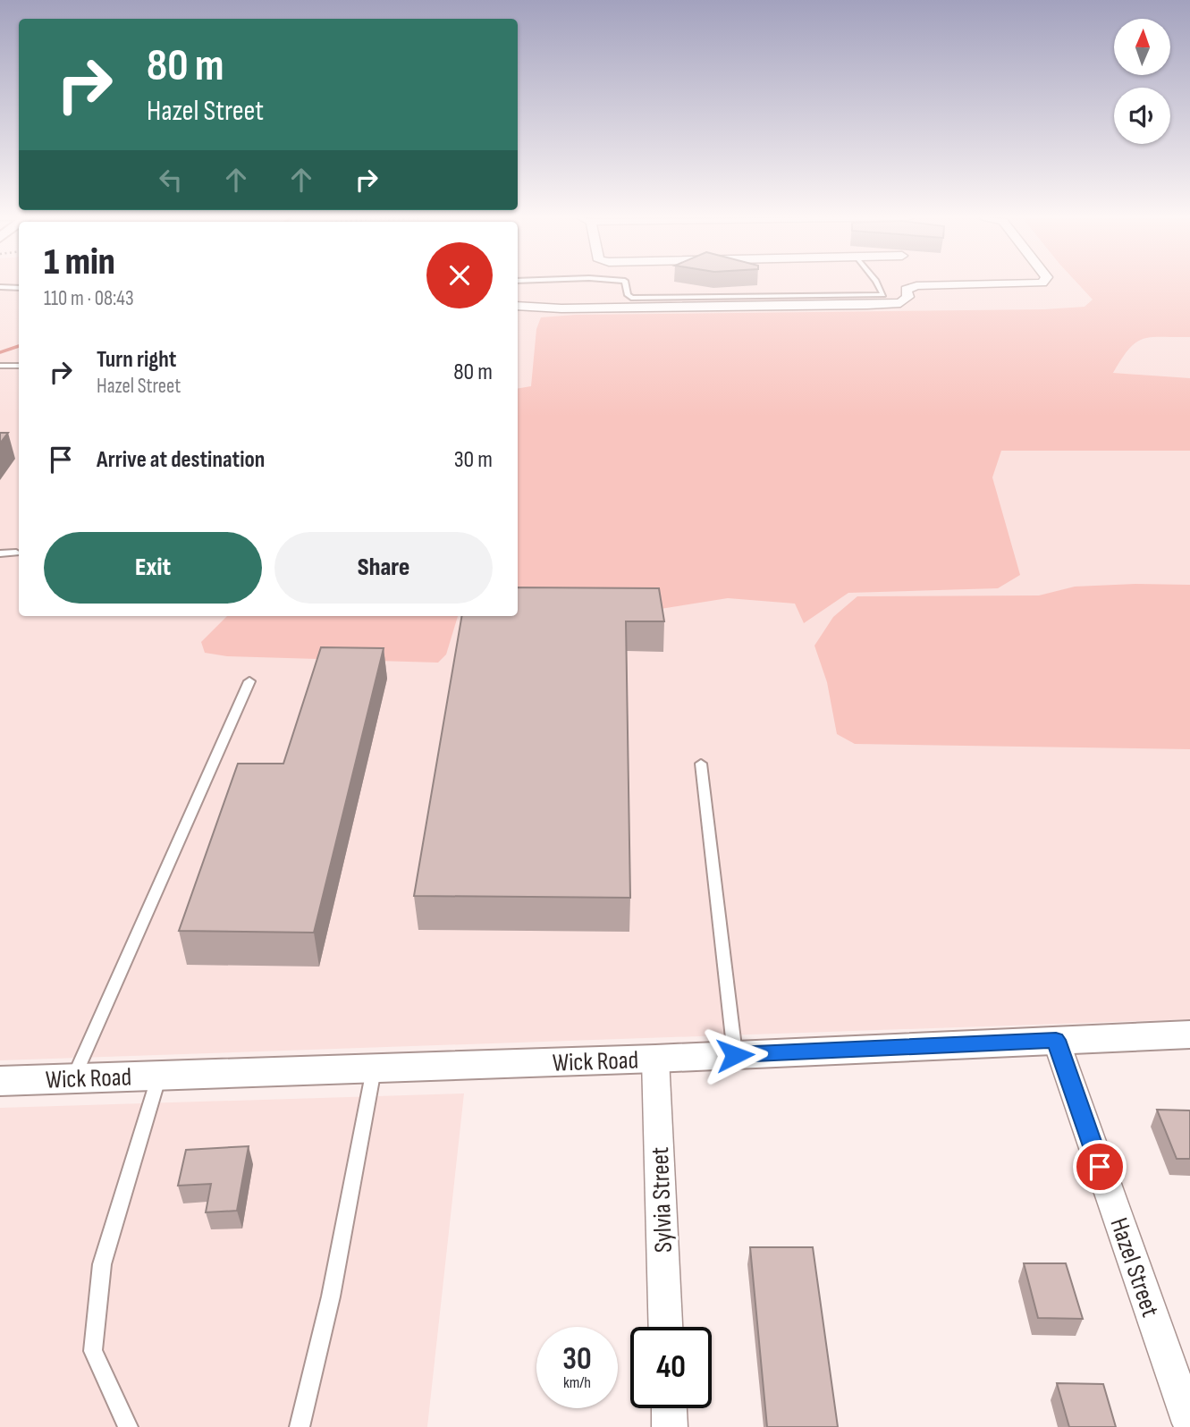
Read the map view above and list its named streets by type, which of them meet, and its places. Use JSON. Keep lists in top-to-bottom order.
{
  "streets": {
    "street": ["Wick Road", "Sylvia Street", "Hazel Street"]
  },
  "crossings": [
    ["Wick Road", "Sylvia Street"],
    ["Wick Road", "Hazel Street"]
  ],
  "north": "top",
  "page": {
    "turn": ["80 m", "Hazel Street"],
    "heading": ["1 min", "110 m · 08:43"],
    "list": [
      {
        "name": "Turn right",
        "note": "Hazel Street",
        "value": "80 m"
      },
      {
        "name": "Arrive at destination",
        "value": "30 m"
      }
    ],
    "buttons": ["Exit", "Share"],
    "speed": "30 km/h",
    "limit": "40"
  }
}
